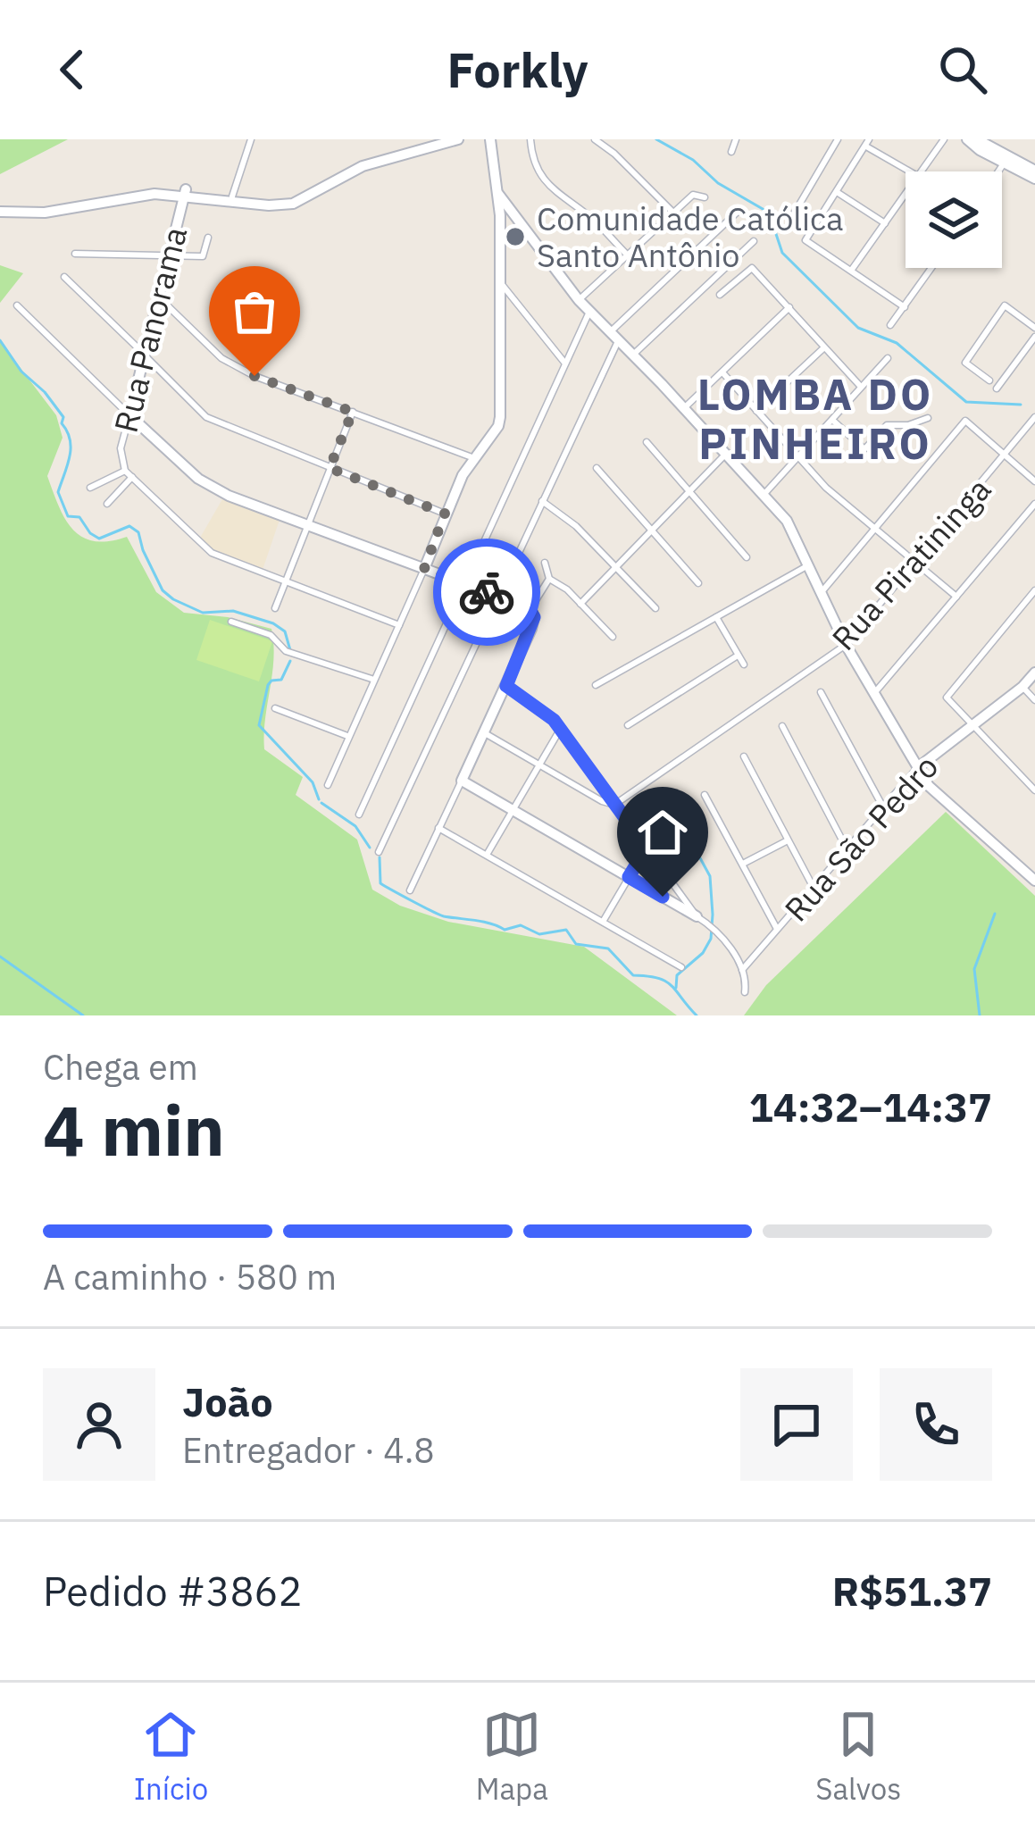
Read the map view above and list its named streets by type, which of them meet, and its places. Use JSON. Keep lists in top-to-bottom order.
{
  "streets": {
    "street": ["Rua Panorama", "Rua Piratininga", "Rua São Pedro"]
  },
  "districts": ["LOMBA DO PINHEIRO"],
  "places": ["Comunidade Católica Santo Antônio"],
  "page": {
    "header": "Forkly",
    "heading": ["4 min", "Chega em", "14:32–14:37"],
    "panel": [
      "João",
      "Entregador · 4.8",
      "Pedido #3862",
      "R$51.37"
    ],
    "bar": "A caminho · 580 m",
    "tabs": ["Início", "Mapa", "Salvos"]
  }
}
